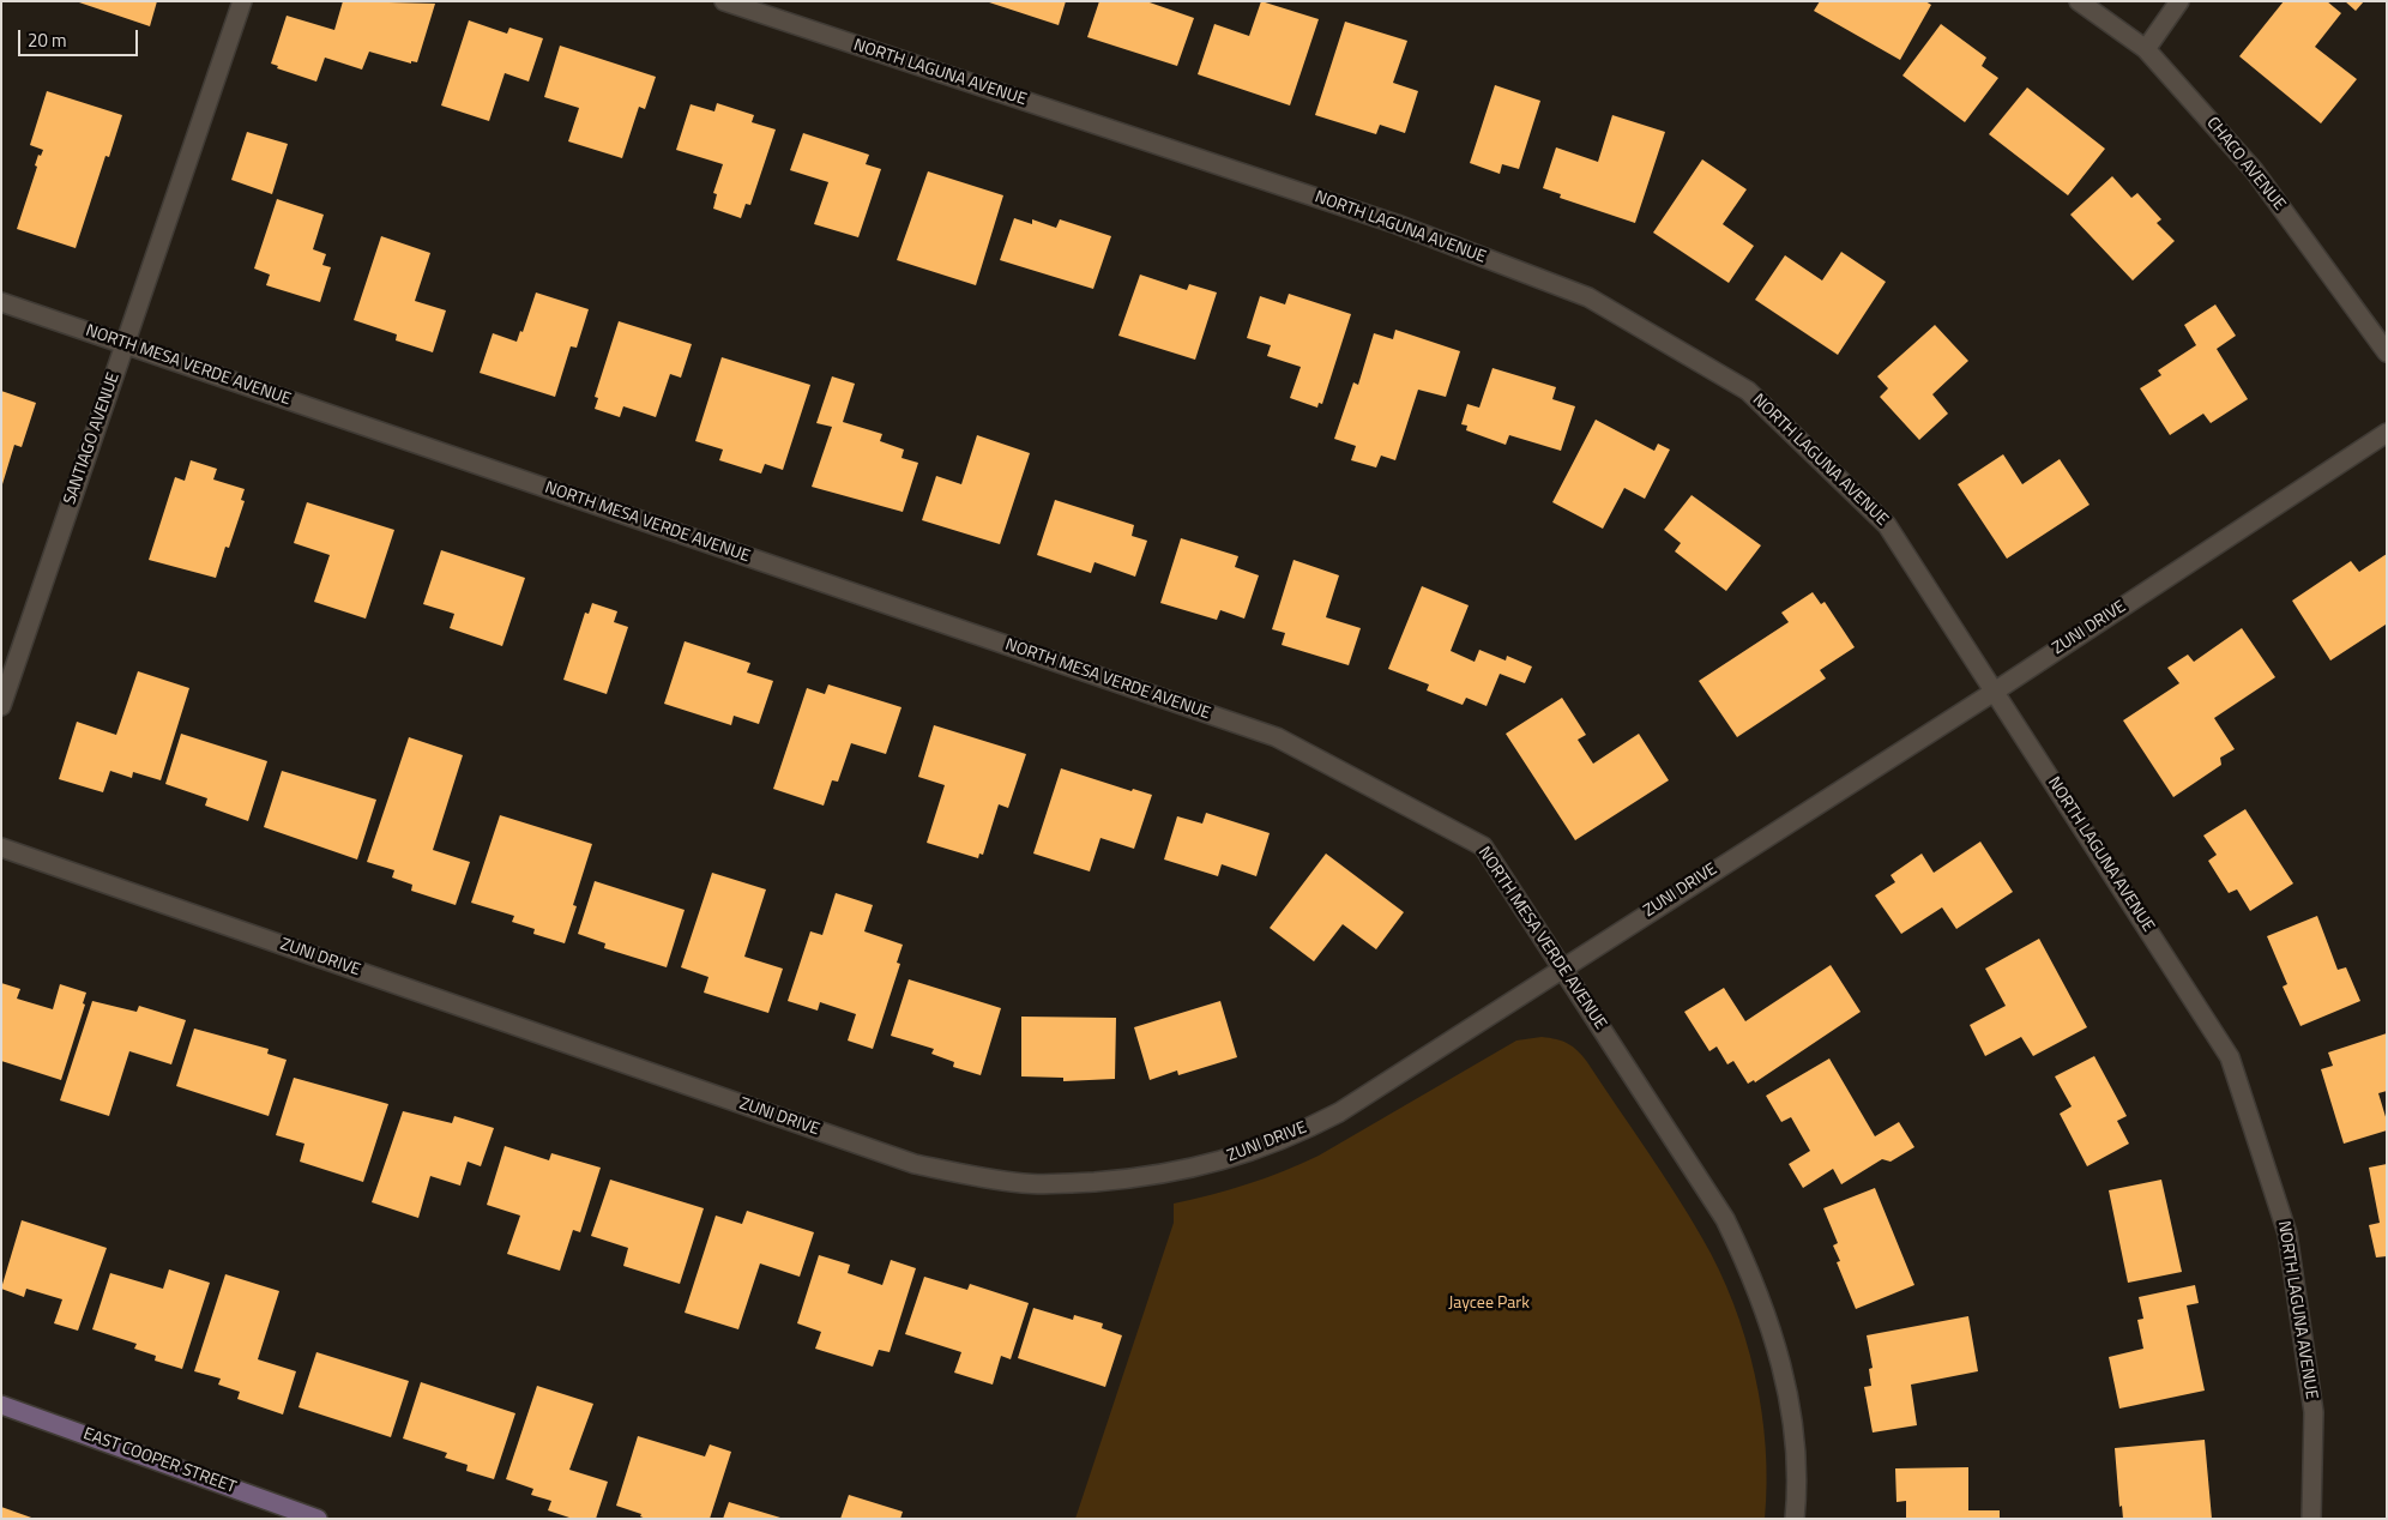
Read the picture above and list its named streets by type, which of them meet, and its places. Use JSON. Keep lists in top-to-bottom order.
{
  "streets": {
    "street": [
      "NORTH LAGUNA AVENUE",
      "CHACO AVENUE",
      "NORTH MESA VERDE AVENUE",
      "SANTIAGO AVENUE",
      "ZUNI DRIVE",
      "EAST COOPER STREET"
    ]
  },
  "crossings": [
    ["NORTH LAGUNA AVENUE", "ZUNI DRIVE"],
    ["NORTH MESA VERDE AVENUE", "SANTIAGO AVENUE"],
    ["NORTH MESA VERDE AVENUE", "ZUNI DRIVE"]
  ],
  "parks": ["Jaycee Park"],
  "scale_bar": "20 m"
}
